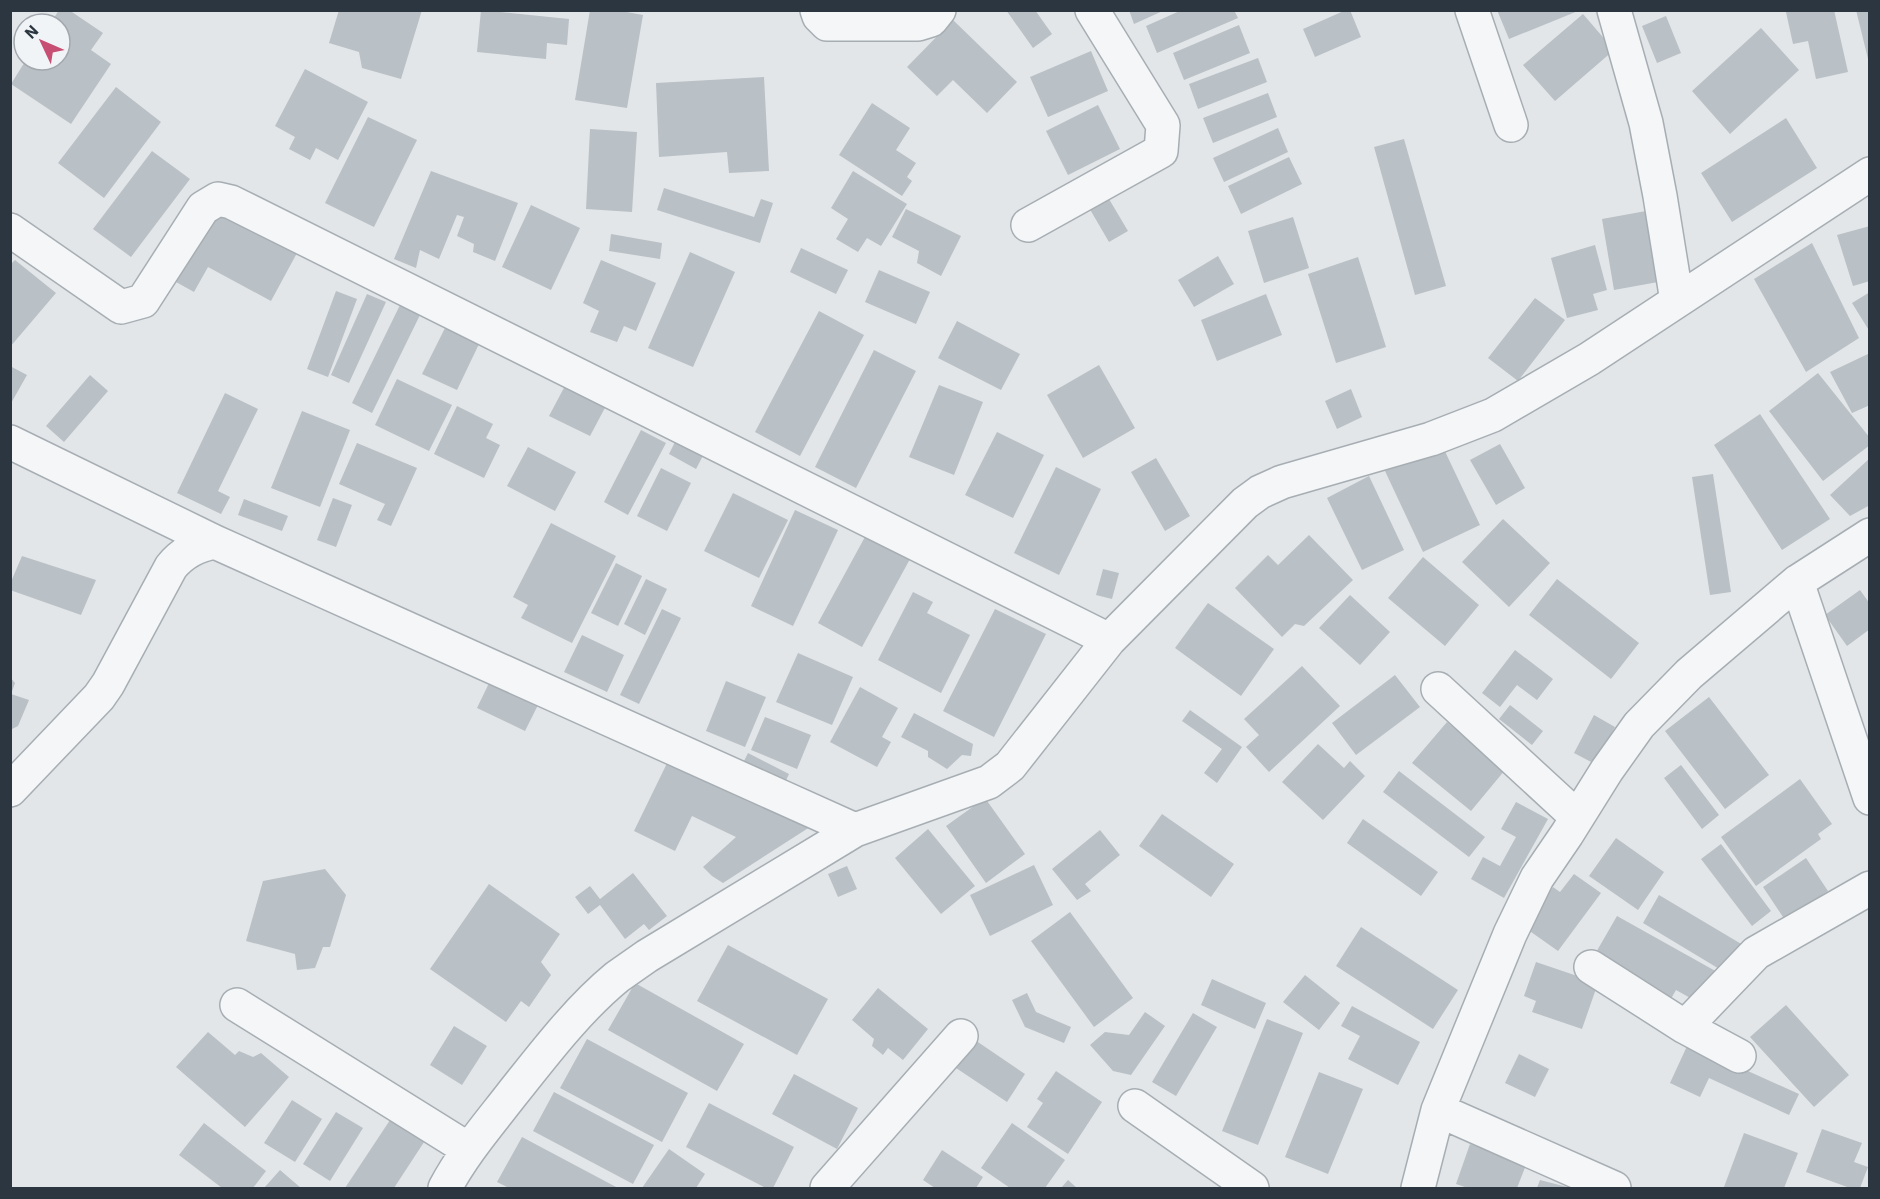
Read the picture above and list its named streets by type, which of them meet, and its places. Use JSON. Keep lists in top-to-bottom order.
{
  "north": "top left"
}
